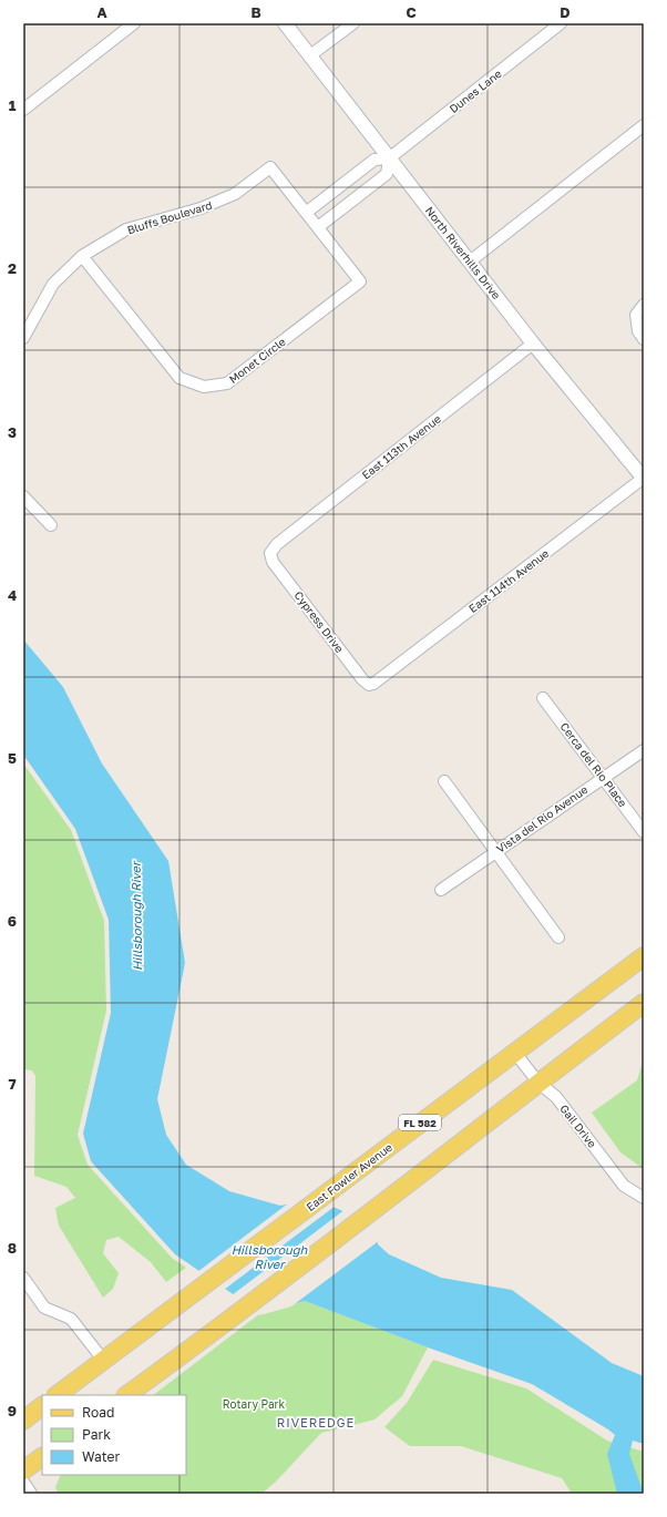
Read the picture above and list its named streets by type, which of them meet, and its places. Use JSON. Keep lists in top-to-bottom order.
{
  "streets": {
    "main road": ["FL 582", "East Fowler Avenue"],
    "street": [
      "Dunes Lane",
      "Bluffs Boulevard",
      "North Riverhills Drive",
      "Monet Circle",
      "East 113th Avenue",
      "East 114th Avenue",
      "Cypress Drive",
      "Cerca del Rio Place",
      "Vista del Rio Avenue",
      "Gail Drive"
    ]
  },
  "crossings": [
    ["Dunes Lane", "Bluffs Boulevard"],
    ["Dunes Lane", "North Riverhills Drive"],
    ["Dunes Lane", "Monet Circle"],
    ["Bluffs Boulevard", "Monet Circle"],
    ["North Riverhills Drive", "East 113th Avenue"],
    ["North Riverhills Drive", "East 114th Avenue"],
    ["East 113th Avenue", "Cypress Drive"],
    ["East 114th Avenue", "Cypress Drive"],
    ["Cerca del Rio Place", "Vista del Rio Avenue"],
    ["Gail Drive", "East Fowler Avenue"]
  ],
  "districts": ["RIVEREDGE"],
  "water": ["Hillsborough River"],
  "parks": ["Rotary Park"],
  "legend": ["Road", "Park", "Water"],
  "grid": {
    "columns": [
      "A",
      "B",
      "C",
      "D"
    ],
    "rows": [
      "1",
      "2",
      "3",
      "4",
      "5",
      "6",
      "7",
      "8",
      "9"
    ]
  }
}
